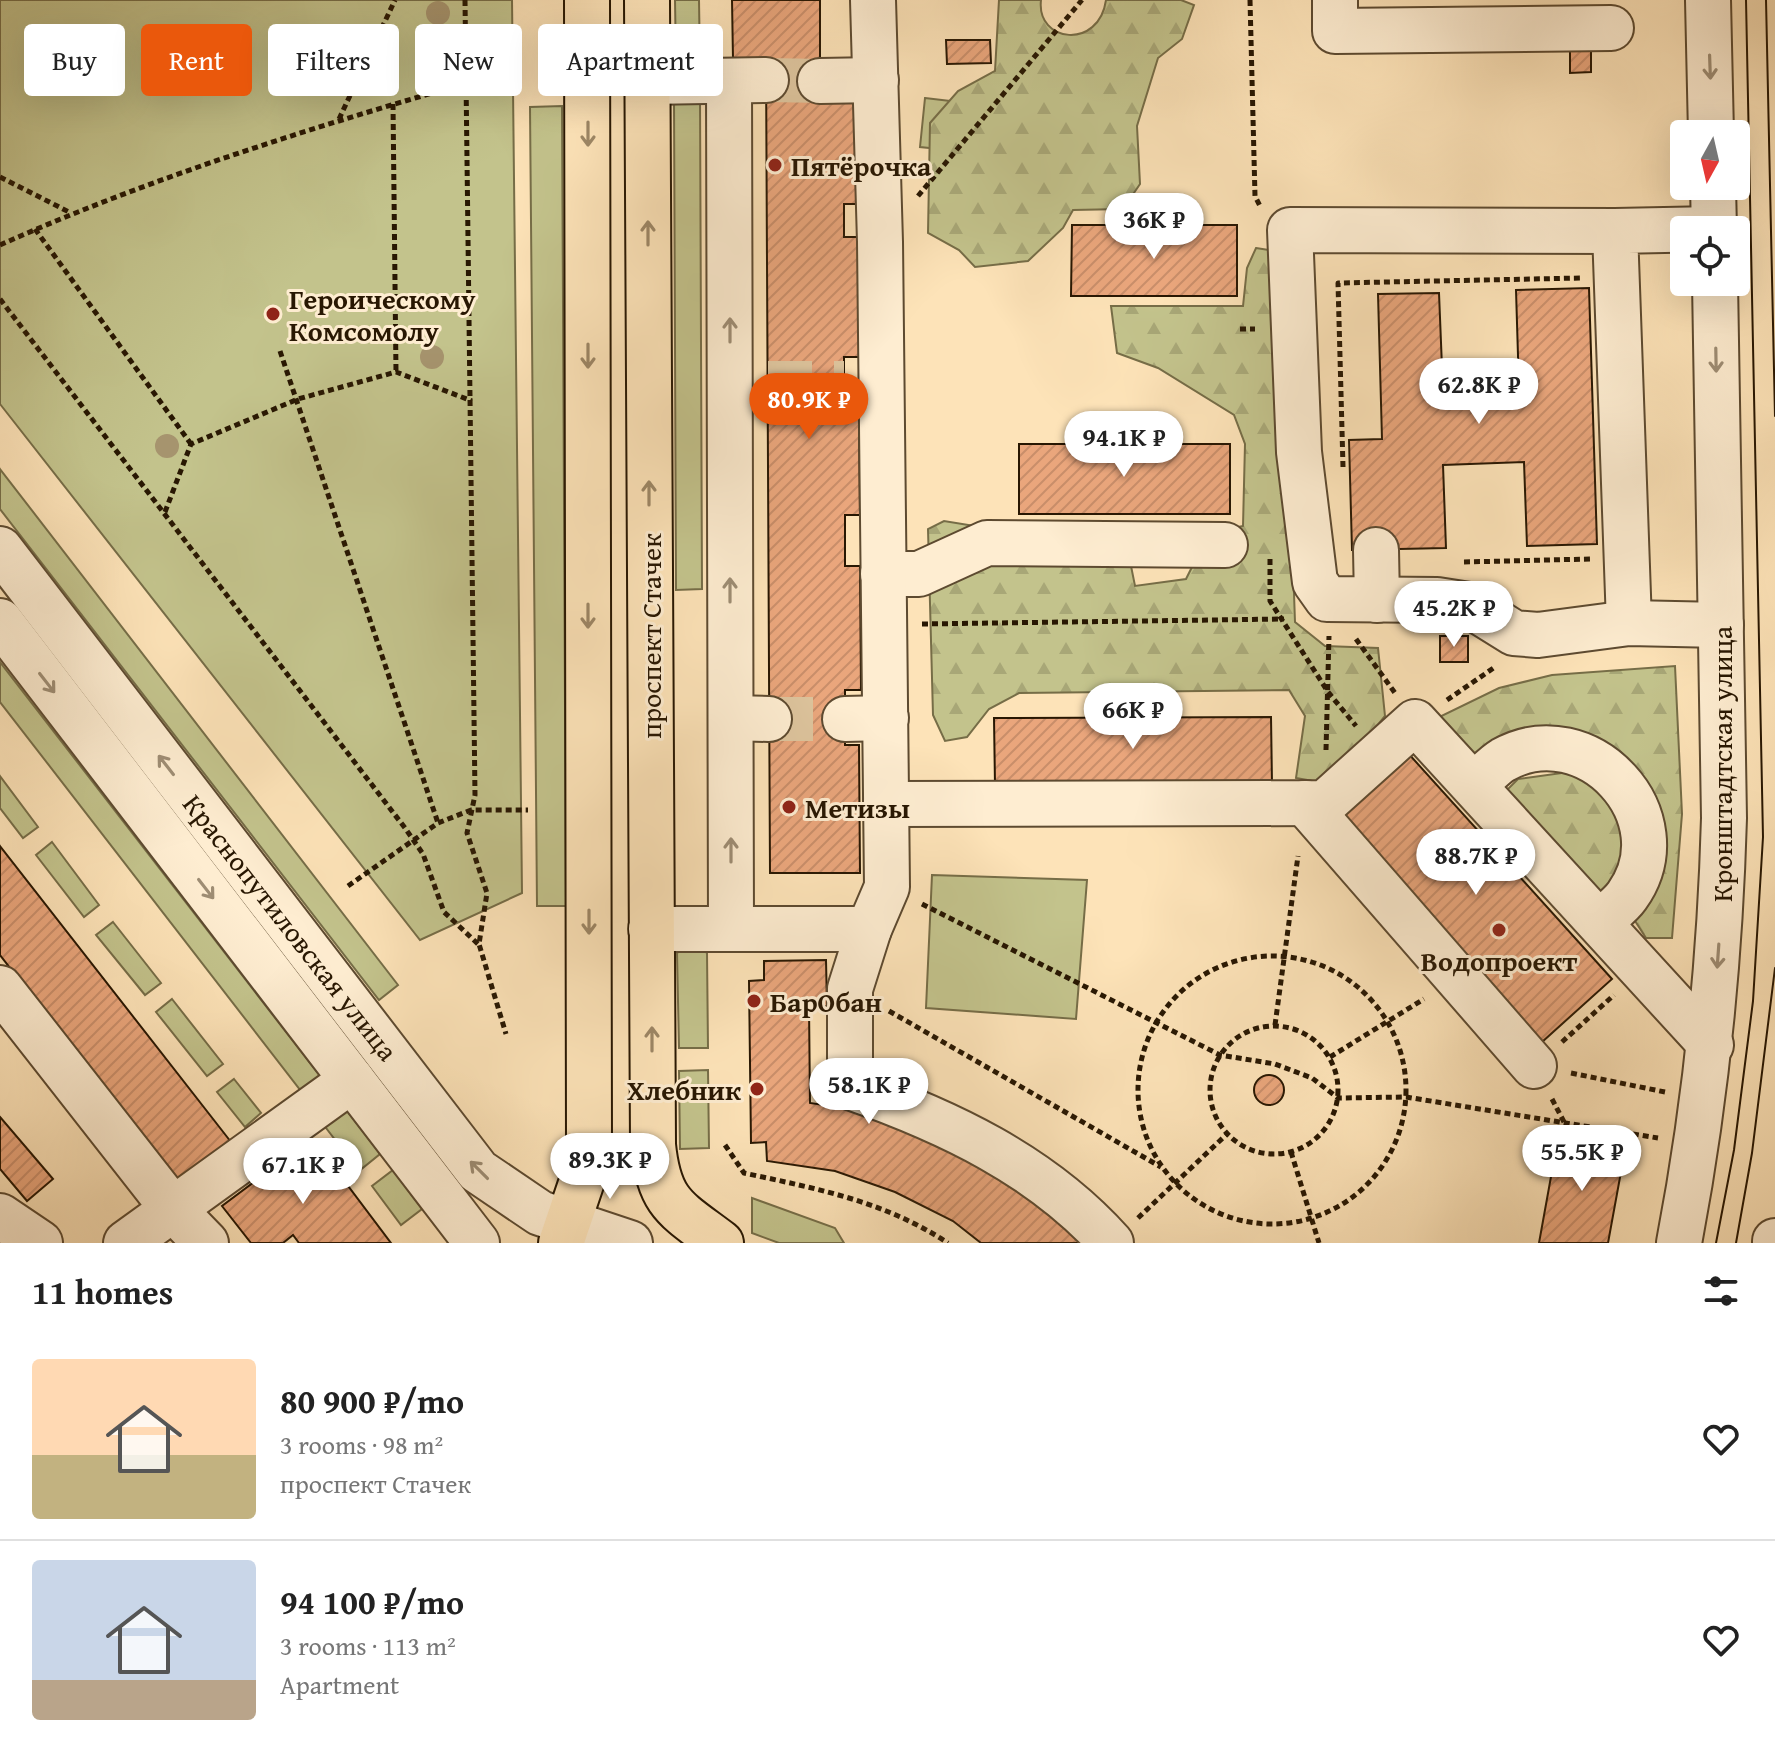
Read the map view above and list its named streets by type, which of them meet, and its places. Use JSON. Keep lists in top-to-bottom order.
{
  "streets": {
    "main road": ["проспект Стачек"],
    "street": ["Кронштадтская улица", "Краснопутиловская улица"]
  },
  "places": [
    "Пятёрочка",
    "Героическому Комсомолу",
    "Метизы",
    "Водопроект",
    "БарОбан",
    "Хлебник"
  ],
  "north": "bottom",
  "page": {
    "chip": [
      "Buy",
      "Rent",
      "Filters",
      "New",
      "Apartment"
    ],
    "price": [
      "36K ₽",
      "62.8K ₽",
      "80.9K ₽",
      "94.1K ₽",
      "45.2K ₽",
      "66K ₽",
      "88.7K ₽",
      "58.1K ₽",
      "55.5K ₽",
      "89.3K ₽",
      "67.1K ₽"
    ],
    "heading": "11 homes",
    "list": [
      {
        "name": "80 900 ₽/mo",
        "note": "3 rooms · 98 m² · проспект Стачек"
      },
      {
        "name": "94 100 ₽/mo",
        "note": "3 rooms · 113 m² · Apartment"
      }
    ]
  }
}
